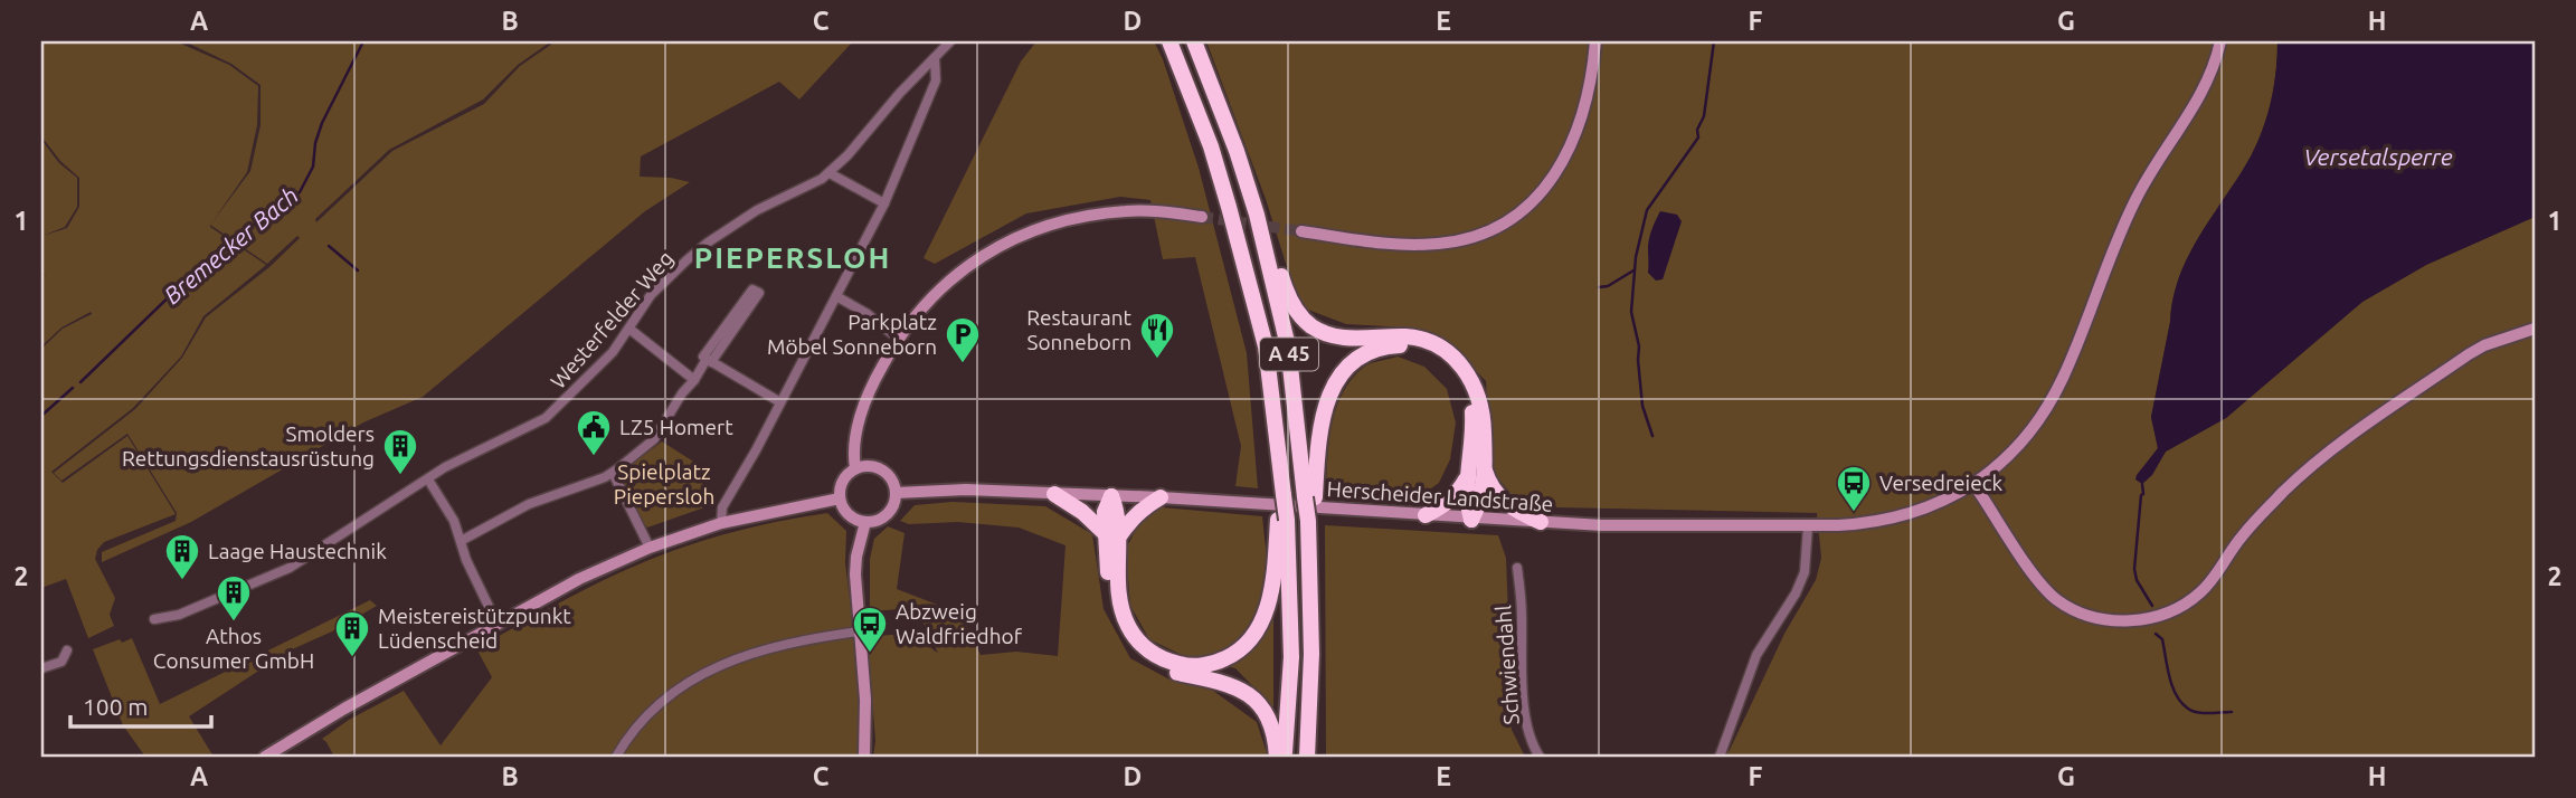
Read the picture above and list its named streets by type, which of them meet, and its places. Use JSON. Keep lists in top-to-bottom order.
{
  "streets": {
    "highway": ["A 45"],
    "main road": ["Herscheider Landstraße"],
    "street": ["Westerfelder Weg", "Schwiendahl"]
  },
  "districts": ["PIEPERSLOH"],
  "water": ["Versetalsperre", "Bremecker Bach"],
  "parks": ["Spielplatz Piepersloh"],
  "places": {
    "restaurant": ["Restaurant Sonneborn"],
    "parking": ["Parkplatz Möbel Sonneborn"],
    "public building": ["LZ5 Homert"],
    "building": [
      "Smolders Rettungsdienstausrüstung",
      "Laage Haustechnik",
      "Athos Consumer GmbH",
      "Meistereistützpunkt Lüdenscheid"
    ],
    "bus stop": ["Versedreieck", "Abzweig Waldfriedhof"]
  },
  "scale_bar": "100 m",
  "grid": {
    "columns": [
      "A",
      "B",
      "C",
      "D",
      "E",
      "F",
      "G",
      "H"
    ],
    "rows": ["1", "2"]
  }
}
